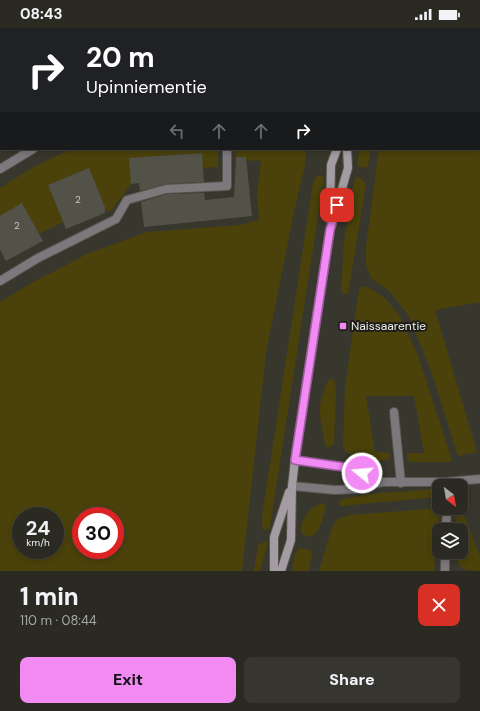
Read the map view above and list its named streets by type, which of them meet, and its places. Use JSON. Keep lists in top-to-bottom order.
{
  "places": {
    "transit": ["Naissaarentie"]
  },
  "house_numbers": ["2", "2"],
  "north": "bottom right",
  "page": {
    "status": "08:43",
    "turn": ["20 m", "Upinniementie"],
    "speed": "24 km/h",
    "limit": "30",
    "heading": ["1 min", "110 m · 08:44"],
    "buttons": ["Exit", "Share"]
  }
}
